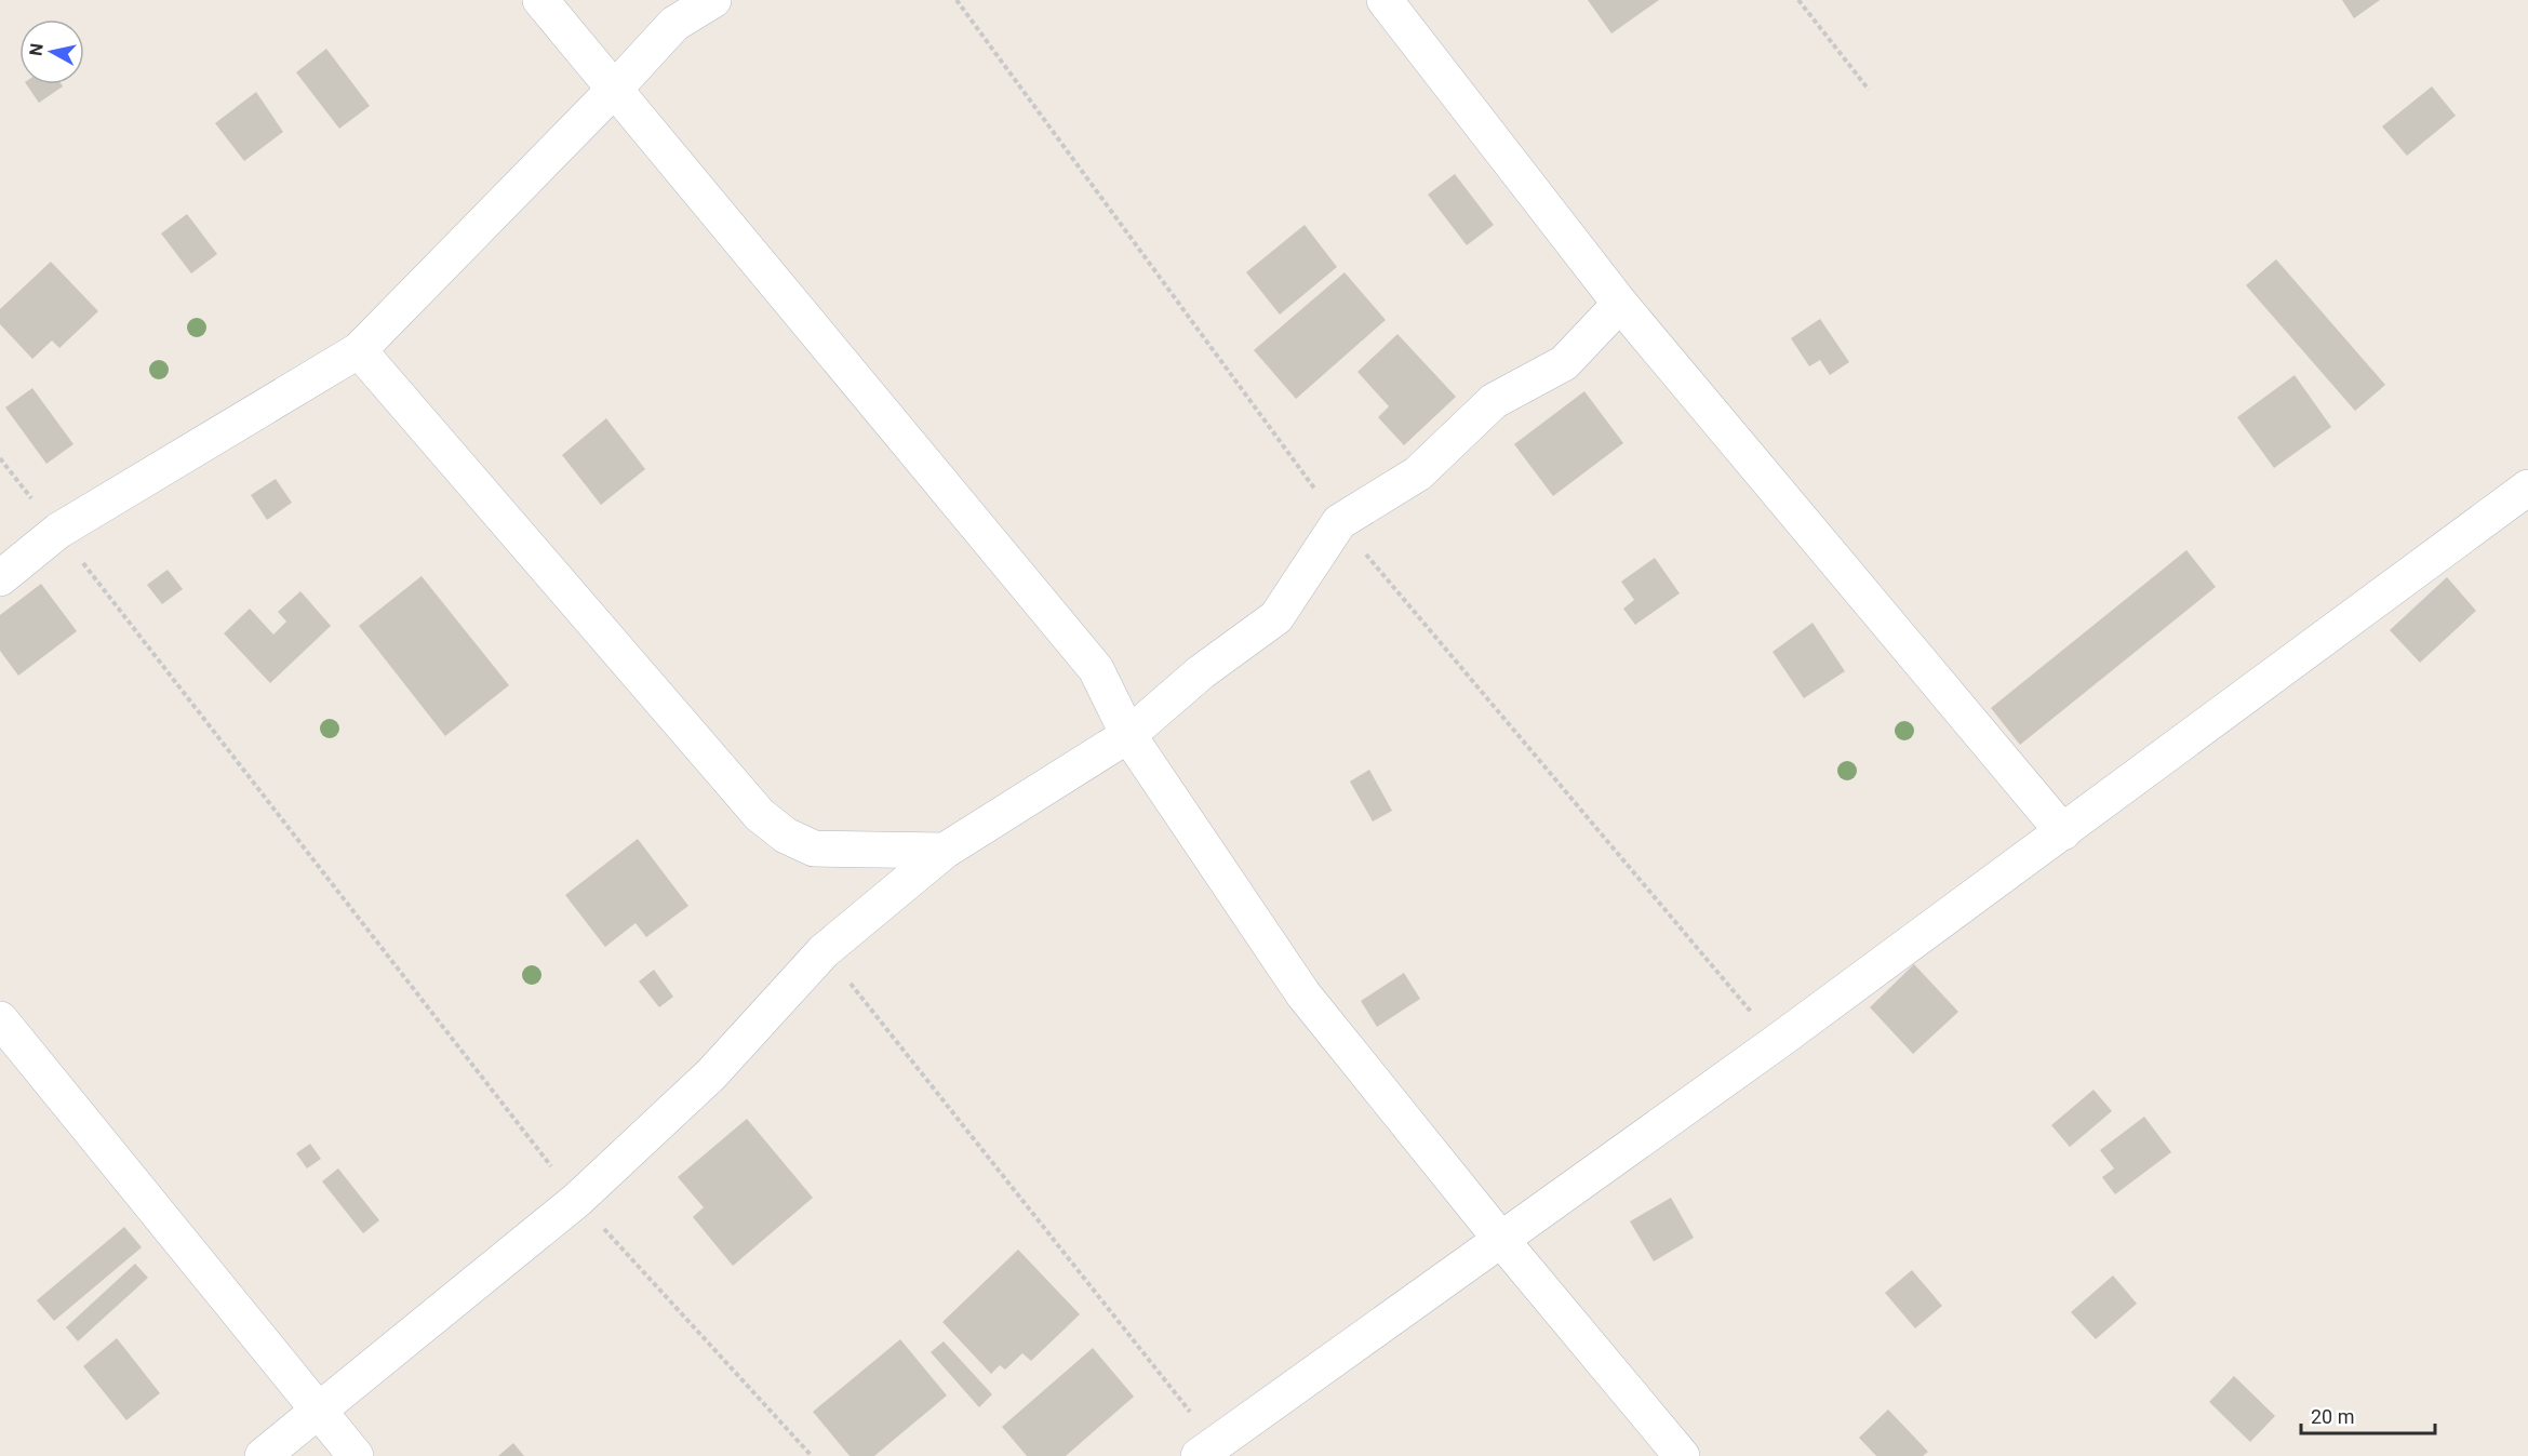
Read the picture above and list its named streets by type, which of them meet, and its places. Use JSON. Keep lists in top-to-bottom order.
{
  "scale_bar": "20 m",
  "north": "left"
}
